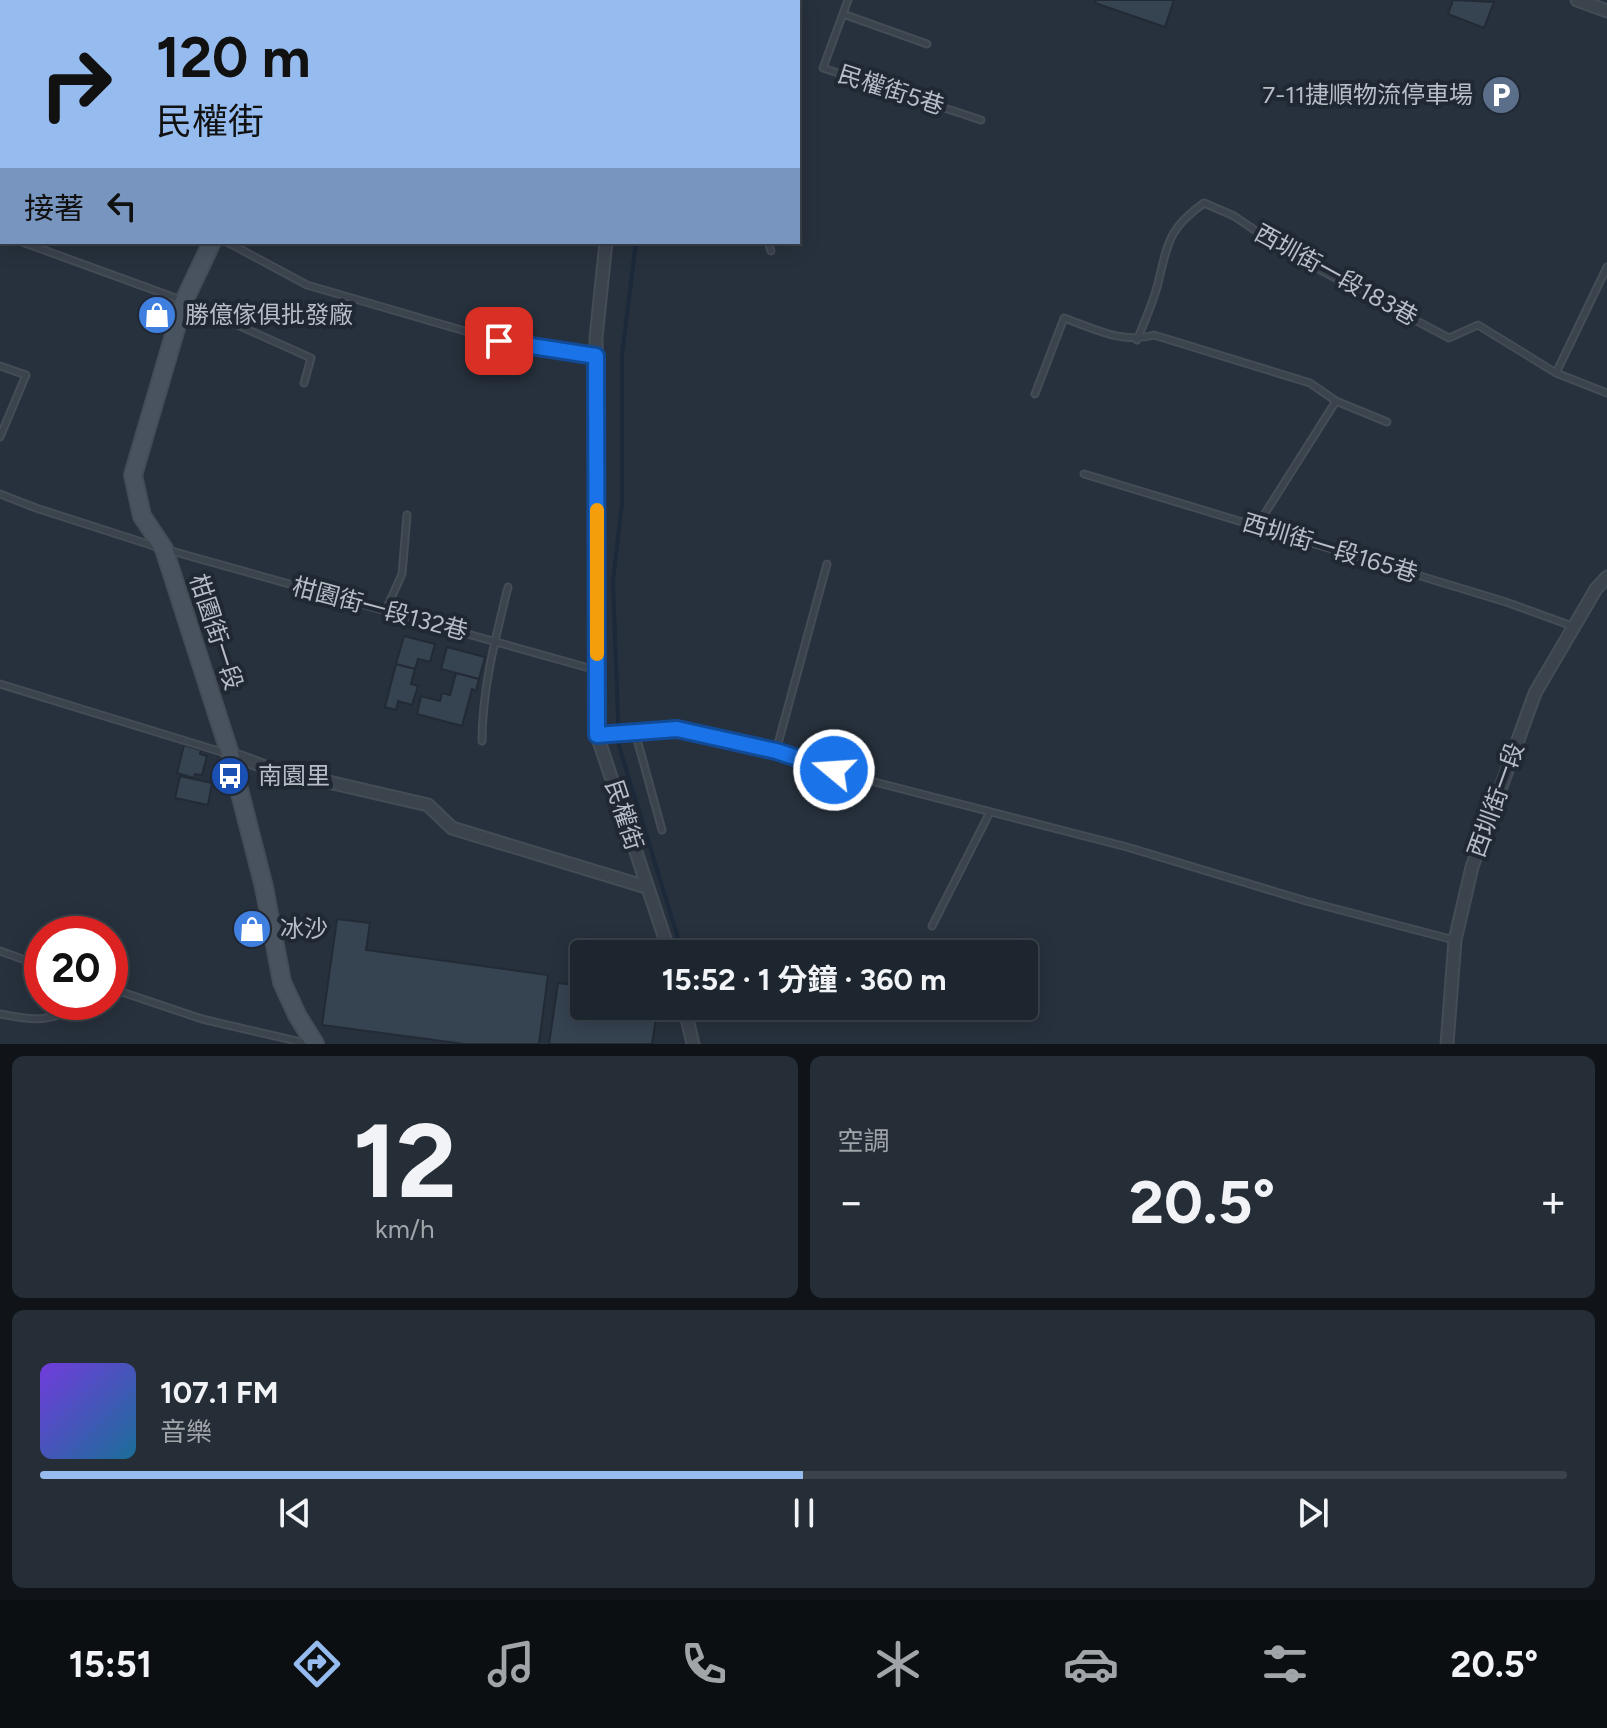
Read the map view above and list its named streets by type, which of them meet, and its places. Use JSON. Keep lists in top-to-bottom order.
{
  "streets": {
    "street": ["柑園街一段", "西圳街一段", "民權街"],
    "lane": [
      "民權街5巷",
      "西圳街一段183巷",
      "西圳街一段165巷",
      "柑園街一段132巷"
    ]
  },
  "crossings": [
    ["西圳街一段165巷", "西圳街一段"],
    ["柑園街一段132巷", "柑園街一段"],
    ["柑園街一段132巷", "民權街"]
  ],
  "places": {
    "parking": ["7-11捷順物流停車場"],
    "shop": ["勝億傢俱批發廠", "冰沙"],
    "bus stop": ["南園里"]
  },
  "page": {
    "turn": ["120 m", "民權街"],
    "then": "接著",
    "limit": "20",
    "trip": "15:52 · 1 分鐘 · 360 m",
    "tile": [
      ["12", "km/h"],
      "空調"
    ],
    "heat": ["−", "20.5°", "+"],
    "song": ["107.1 FM", "音樂"],
    "tabs": ["15:51", "20.5°"]
  }
}
